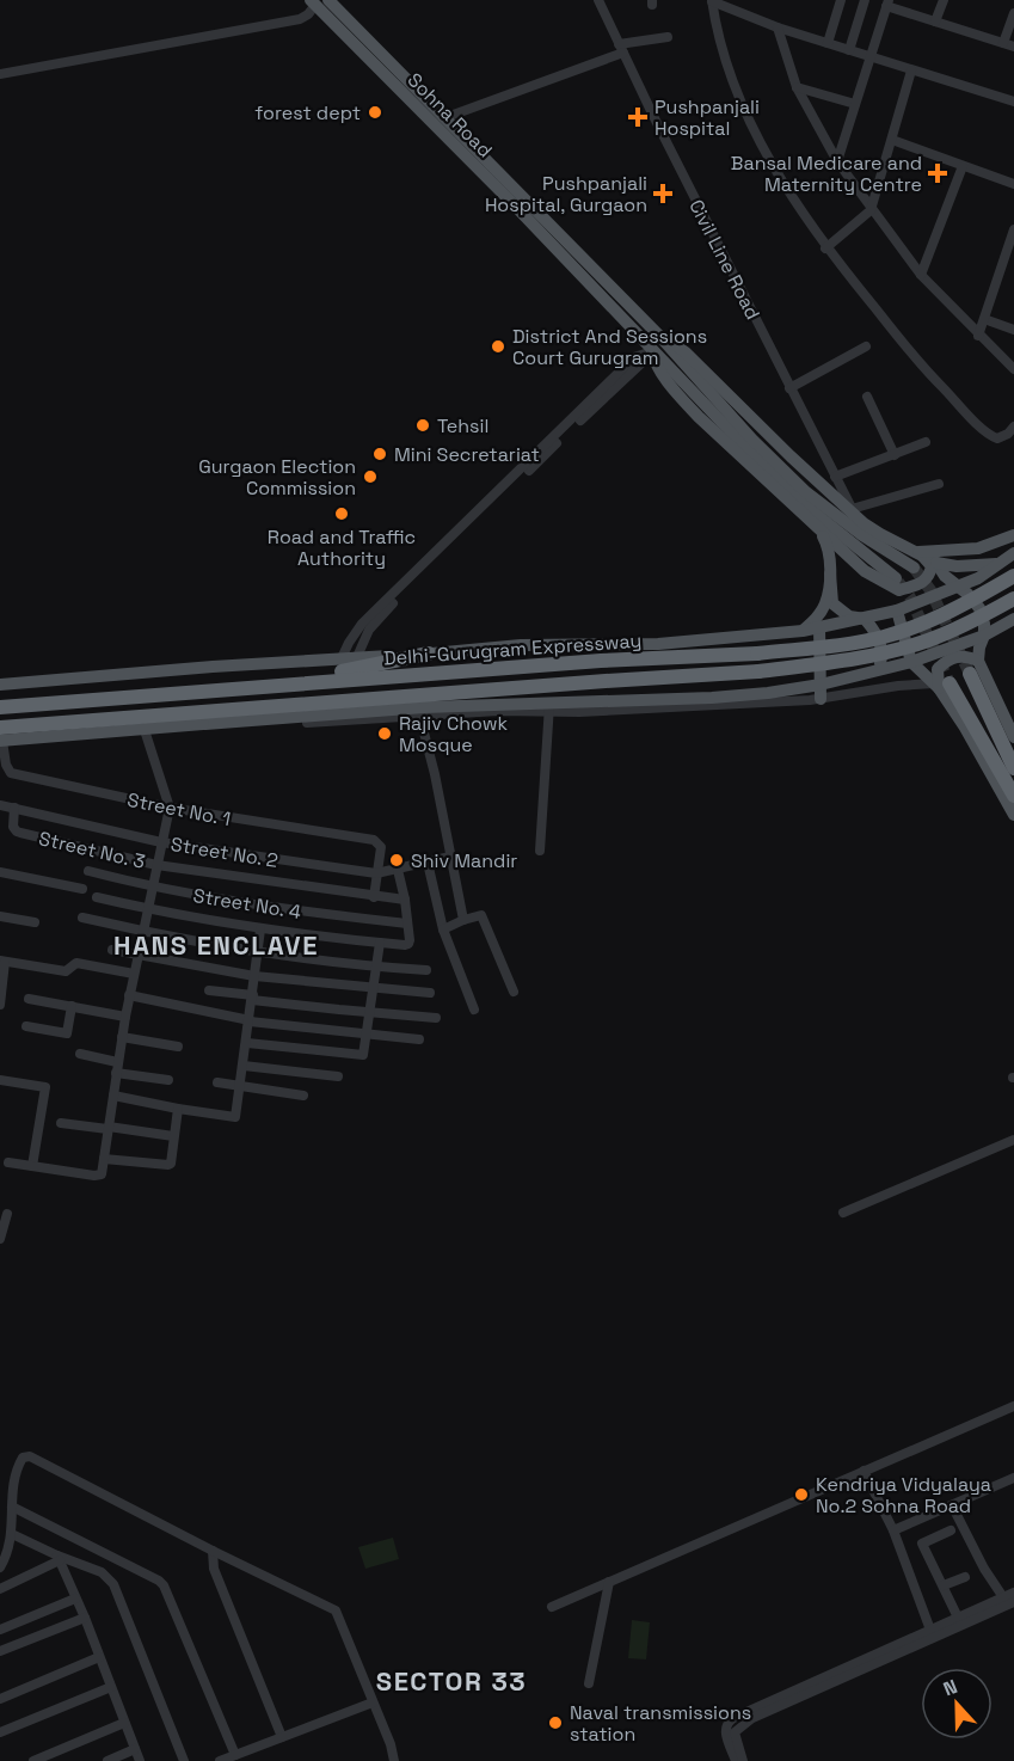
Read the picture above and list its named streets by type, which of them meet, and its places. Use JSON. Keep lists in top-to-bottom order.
{
  "streets": {
    "highway": ["Delhi-Gurugram Expressway"],
    "main road": ["Sohna Road"],
    "street": [
      "Civil Line Road",
      "Street No. 1",
      "Street No. 3",
      "Street No. 2",
      "Street No. 4"
    ]
  },
  "crossings": [
    ["Delhi-Gurugram Expressway", "Street No. 1"],
    ["Street No. 1", "Street No. 2"],
    ["Street No. 3", "Street No. 2"]
  ],
  "districts": ["HANS ENCLAVE", "SECTOR 33"],
  "places": {
    "other": [
      "forest dept",
      "District And Sessions Court Gurugram",
      "Tehsil",
      "Mini Secretariat",
      "Gurgaon Election Commission",
      "Road and Traffic Authority",
      "Rajiv Chowk Mosque",
      "Shiv Mandir",
      "Kendriya Vidyalaya No.2 Sohna Road",
      "Naval transmissions station"
    ],
    "health": ["Pushpanjali Hospital", "Bansal Medicare and Maternity Centre", "Pushpanjali Hospital, Gurgaon"]
  },
  "north": "top"
}
